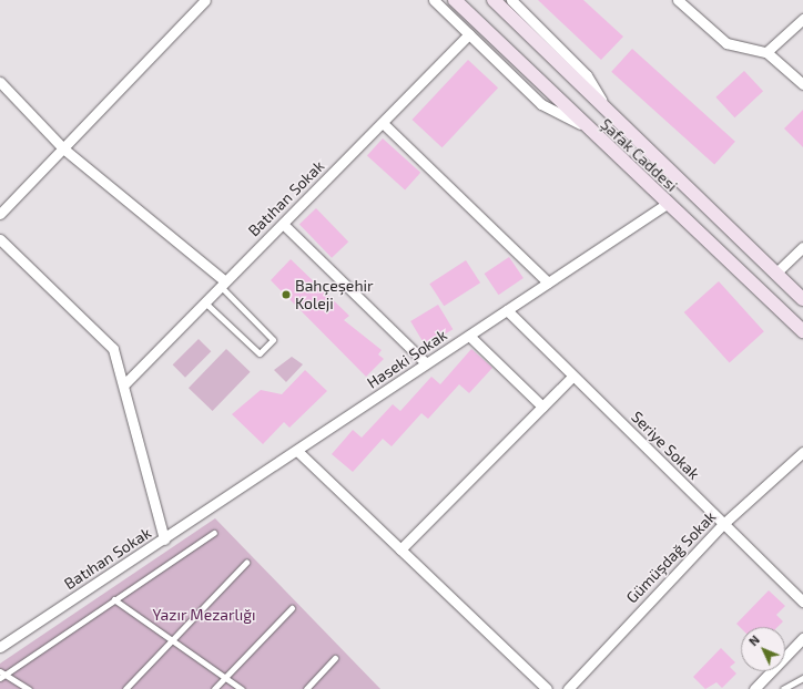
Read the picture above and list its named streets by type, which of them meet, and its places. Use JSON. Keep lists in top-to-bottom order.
{
  "streets": {
    "main road": ["Şafak Caddesi"],
    "street": [
      "Batıhan Sokak",
      "Haseki Sokak",
      "Seriye Sokak",
      "Gümüşdağ Sokak"
    ]
  },
  "crossings": [
    ["Şafak Caddesi", "Haseki Sokak"],
    ["Batıhan Sokak", "Haseki Sokak"],
    ["Haseki Sokak", "Seriye Sokak"],
    ["Seriye Sokak", "Gümüşdağ Sokak"]
  ],
  "parks": ["Yazır Mezarlığı"],
  "places": ["Bahçeşehir Koleji"],
  "north": "top left"
}
